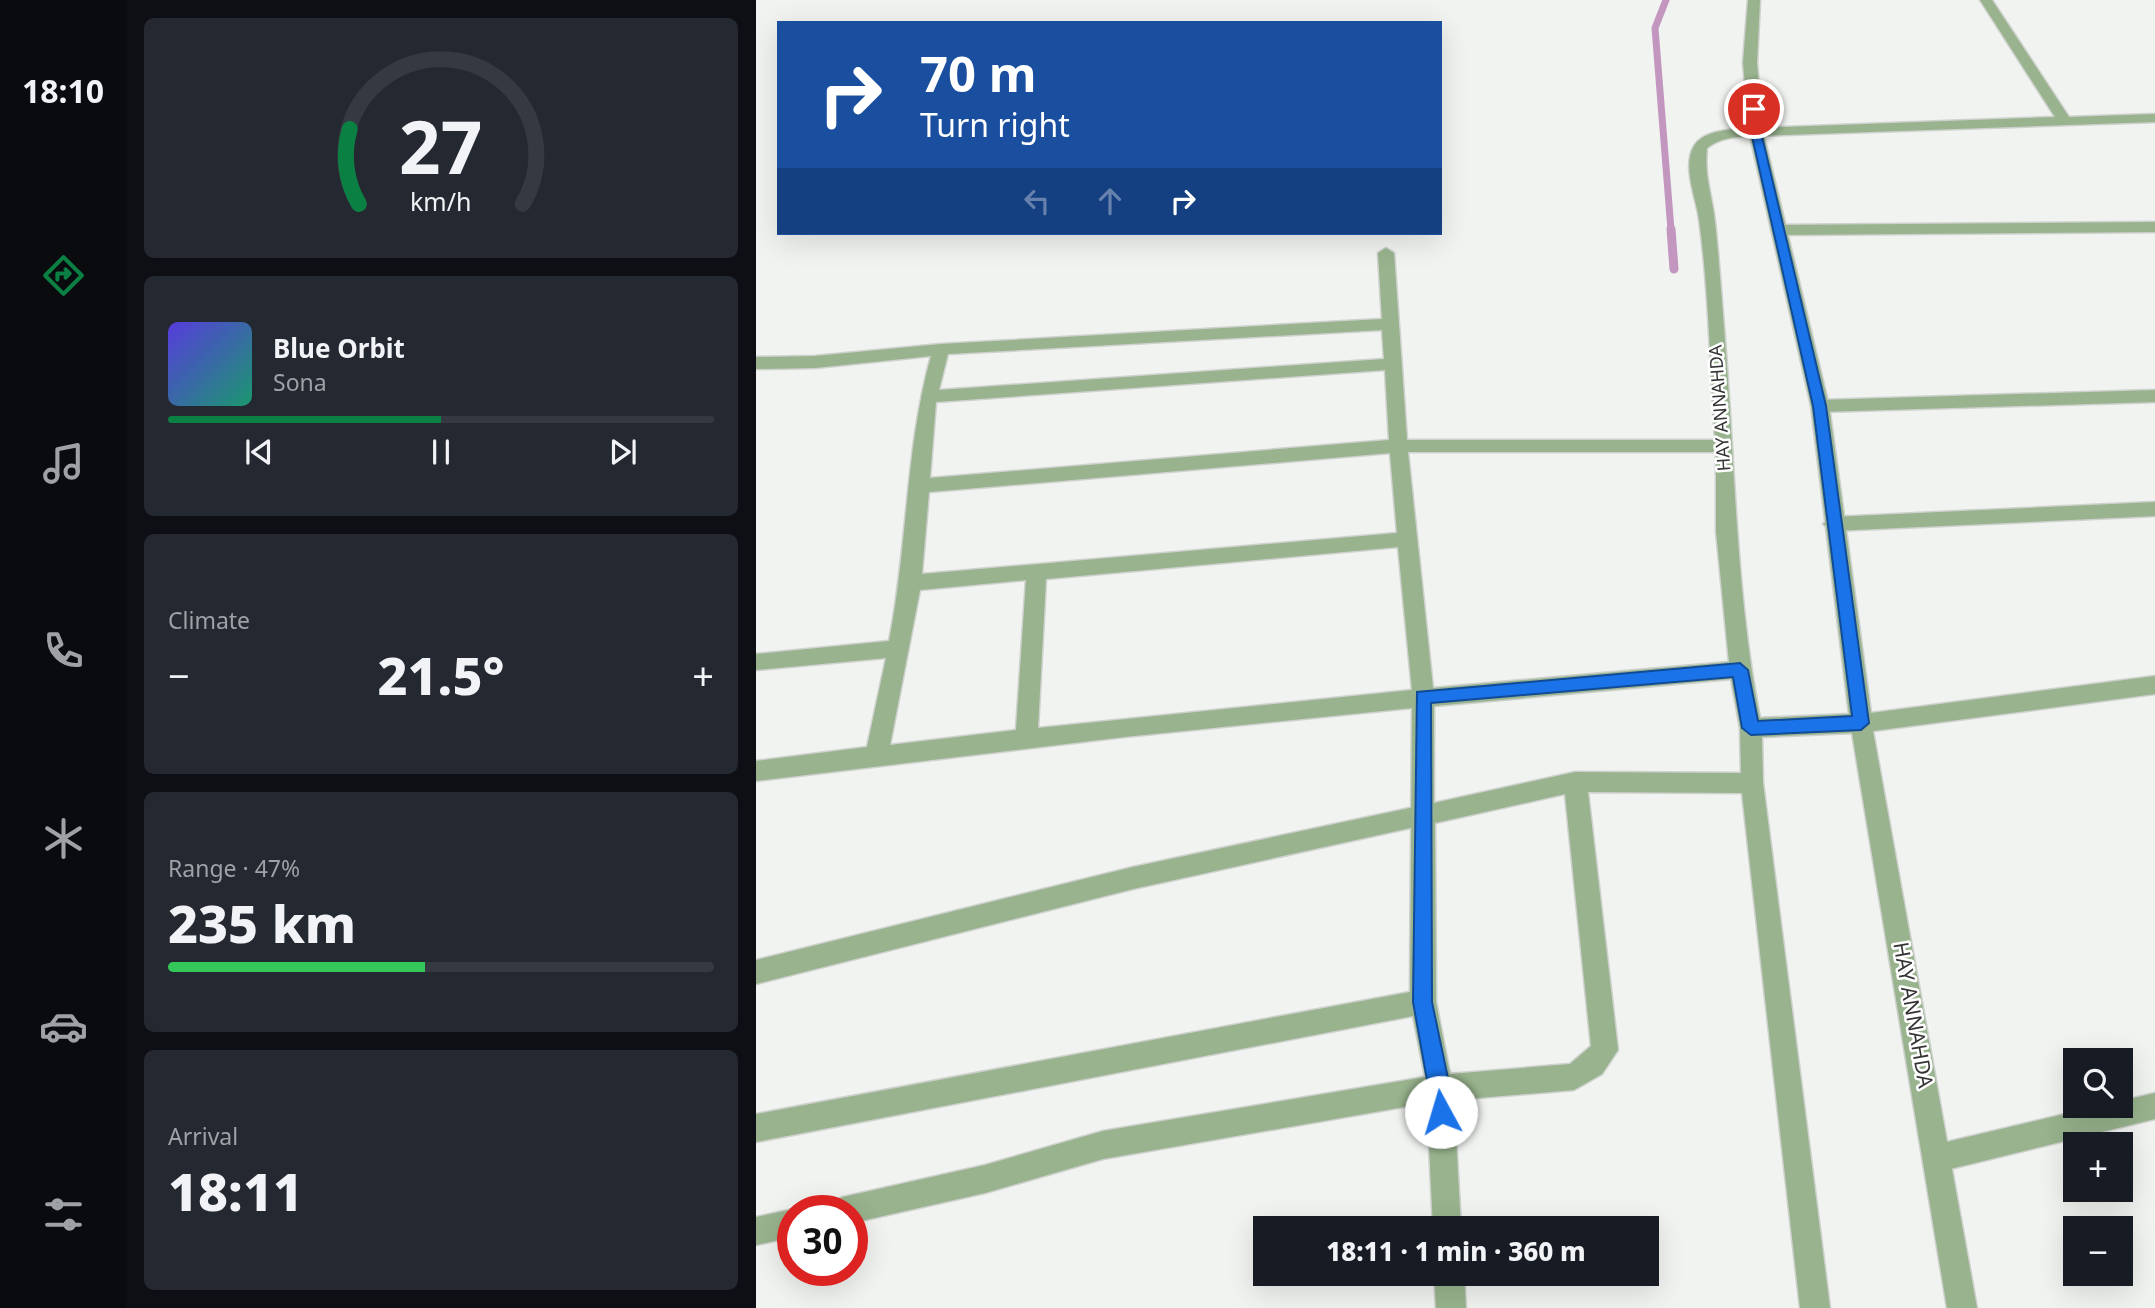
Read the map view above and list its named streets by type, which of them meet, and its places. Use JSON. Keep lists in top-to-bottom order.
{
  "streets": {
    "street": ["HAY ANNAHDA"]
  },
  "page": {
    "tabs": "18:10",
    "turn": ["70 m", "Turn right"],
    "song": ["Blue Orbit", "Sona"],
    "tile": [
      "Climate",
      ["Range · 47%", "235 km"],
      ["Arrival", "18:11"]
    ],
    "heat": ["−", "21.5°", "+"],
    "map_buttons": ["+", "−"],
    "limit": "30",
    "trip": "18:11 · 1 min · 360 m",
    "gauge": ["27", "km/h"]
  }
}
